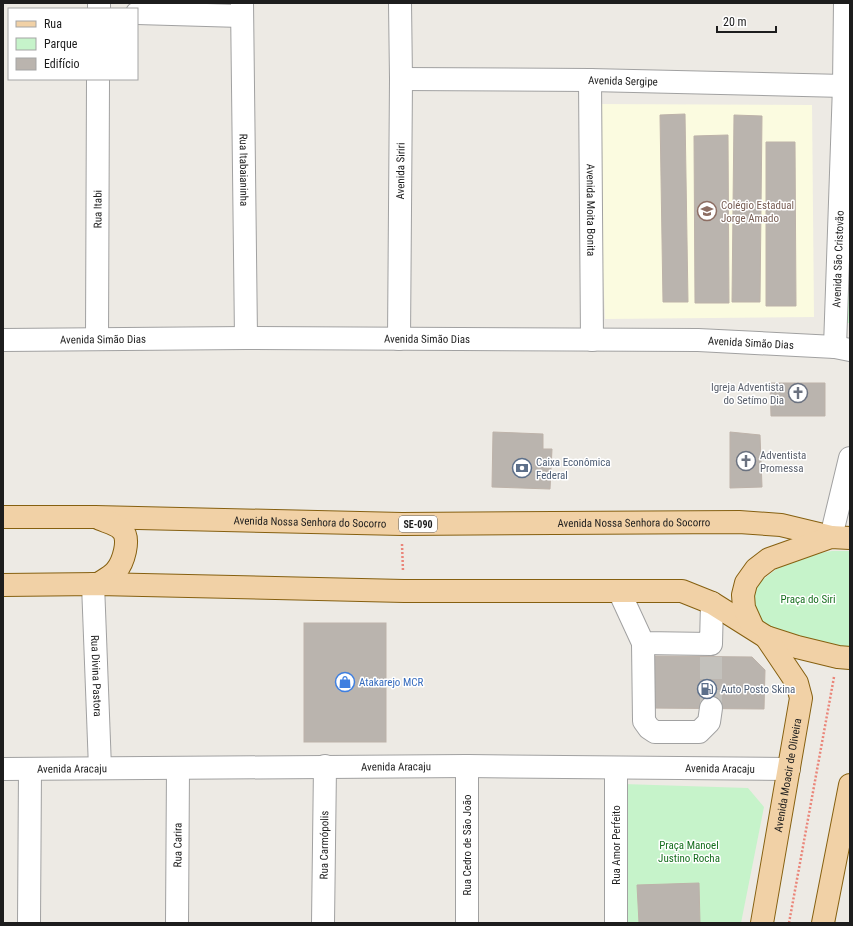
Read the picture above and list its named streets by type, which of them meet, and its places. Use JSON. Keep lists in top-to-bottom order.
{
  "streets": {
    "main road": ["Avenida Nossa Senhora do Socorro", "SE-090", "Avenida Moacir de Oliveira"],
    "street": [
      "Avenida Sergipe",
      "Rua Itabaianinha",
      "Avenida Siriri",
      "Rua Itabi",
      "Avenida Moita Bonita",
      "Avenida São Cristovão",
      "Avenida Simão Dias",
      "Rua Divina Pastora",
      "Avenida Aracaju",
      "Rua Carira",
      "Rua Carmópolis",
      "Rua Cedro de São João",
      "Rua Amor Perfeito"
    ]
  },
  "crossings": [
    ["Avenida Sergipe", "Avenida Siriri"],
    ["Avenida Sergipe", "Avenida Moita Bonita"],
    ["Avenida Sergipe", "Avenida São Cristovão"],
    ["Rua Itabaianinha", "Avenida Simão Dias"],
    ["Avenida Siriri", "Avenida Simão Dias"],
    ["Rua Itabi", "Avenida Simão Dias"],
    ["Avenida Moita Bonita", "Avenida Simão Dias"],
    ["Avenida São Cristovão", "Avenida Simão Dias"],
    ["Rua Divina Pastora", "Avenida Aracaju"],
    ["Avenida Aracaju", "Avenida Moacir de Oliveira"],
    ["Avenida Aracaju", "Rua Carira"],
    ["Avenida Aracaju", "Rua Carmópolis"],
    ["Avenida Aracaju", "Rua Cedro de São João"],
    ["Avenida Aracaju", "Rua Amor Perfeito"]
  ],
  "parks": ["Praça do Siri", "Praça Manoel Justino Rocha"],
  "places": {
    "school or university": ["Colégio Estadual Jorge Amado"],
    "church": ["Igreja Adventista do Setímo Dia", "Adventista Promessa"],
    "bank": ["Caixa Econômica Federal"],
    "shop": ["Atakarejo MCR"],
    "fuel station": ["Auto Posto Skina"]
  },
  "legend": ["Rua", "Parque", "Edifício"],
  "scale_bar": "20 m"
}
